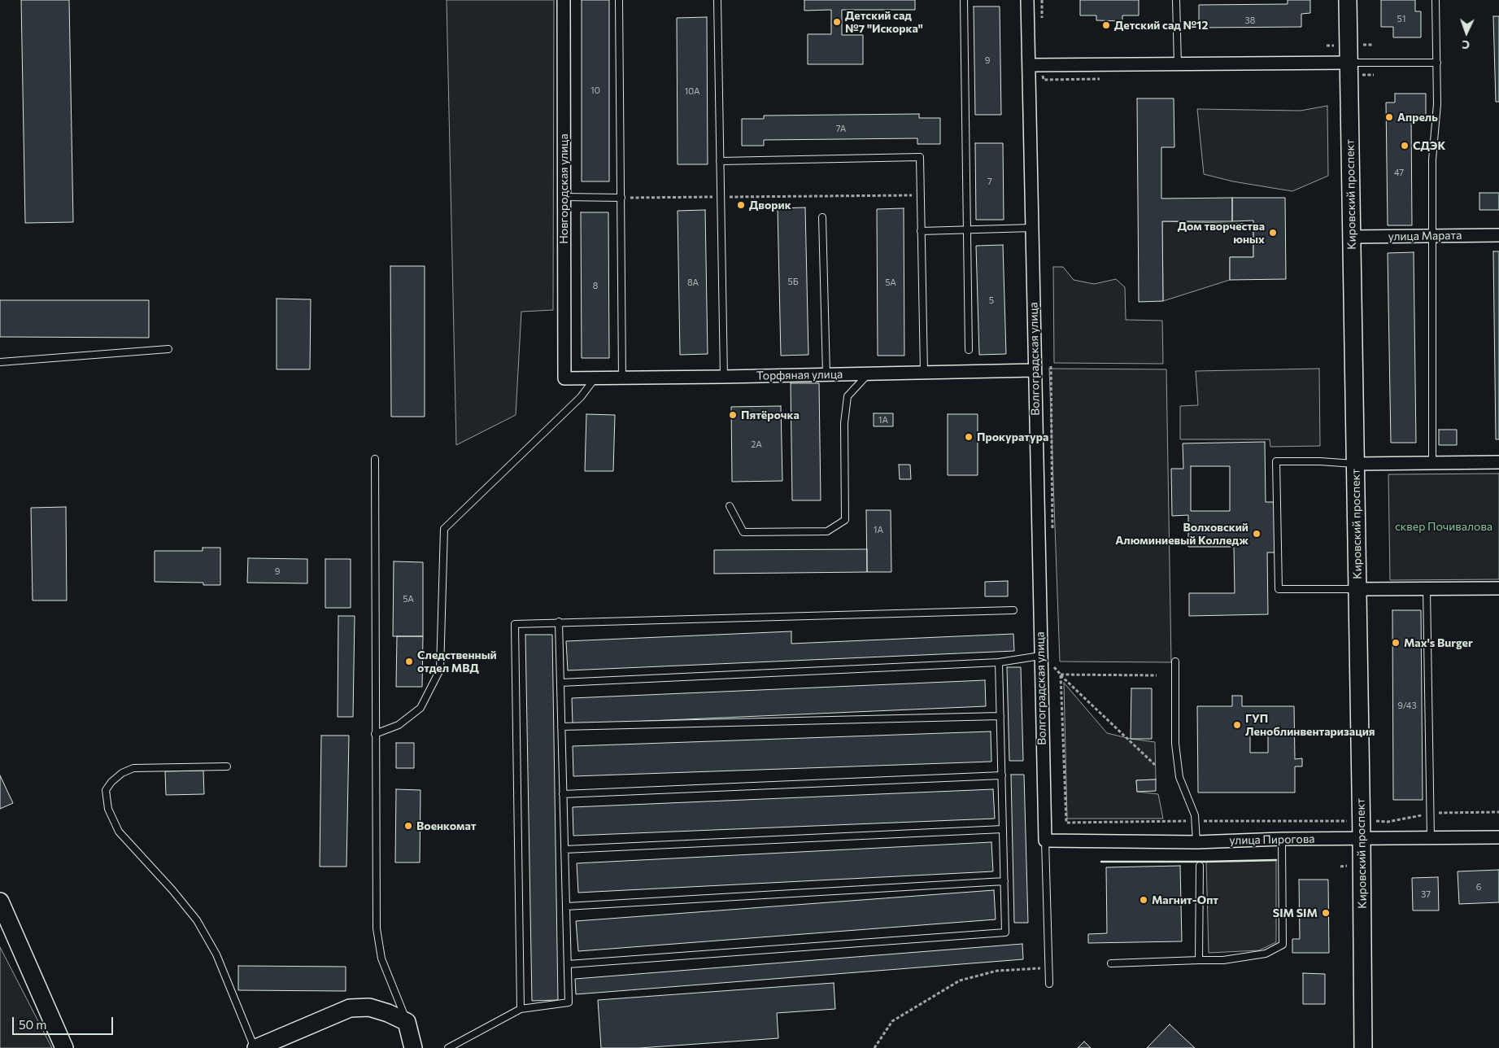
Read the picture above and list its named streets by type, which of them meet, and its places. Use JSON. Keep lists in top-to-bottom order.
{
  "streets": {
    "main road": ["Кировский проспект"],
    "street": [
      "Новгородская улица",
      "улица Марата",
      "Волгоградская улица",
      "Торфяная улица",
      "улица Пирогова"
    ]
  },
  "crossings": [
    ["Новгородская улица", "Торфяная улица"],
    ["Кировский проспект", "улица Марата"],
    ["Кировский проспект", "улица Пирогова"],
    ["Волгоградская улица", "Торфяная улица"],
    ["Волгоградская улица", "улица Пирогова"]
  ],
  "parks": ["сквер Почивалова"],
  "places": [
    "Детский cад №7 \"Искорка\"",
    "Детский cад №12",
    "Апрель",
    "СДЭК",
    "Дворик",
    "Дом творчества юных",
    "Пятёрочка",
    "Прокуратура",
    "Волховский Алюминиевый Колледж",
    "Max's Burger",
    "Следственный отдел МВД",
    "ГУП Леноблинвентаризация",
    "Военкомат",
    "Магнит-Опт",
    "SIM SIM"
  ],
  "house_numbers": [
    "51",
    "38",
    "9",
    "10",
    "10А",
    "7А",
    "47",
    "7",
    "5Б",
    "8А",
    "5А",
    "8",
    "5",
    "1А",
    "2А",
    "1А",
    "9",
    "5А",
    "9/43",
    "6",
    "37"
  ],
  "scale_bar": "50 m",
  "north": "bottom"
}
